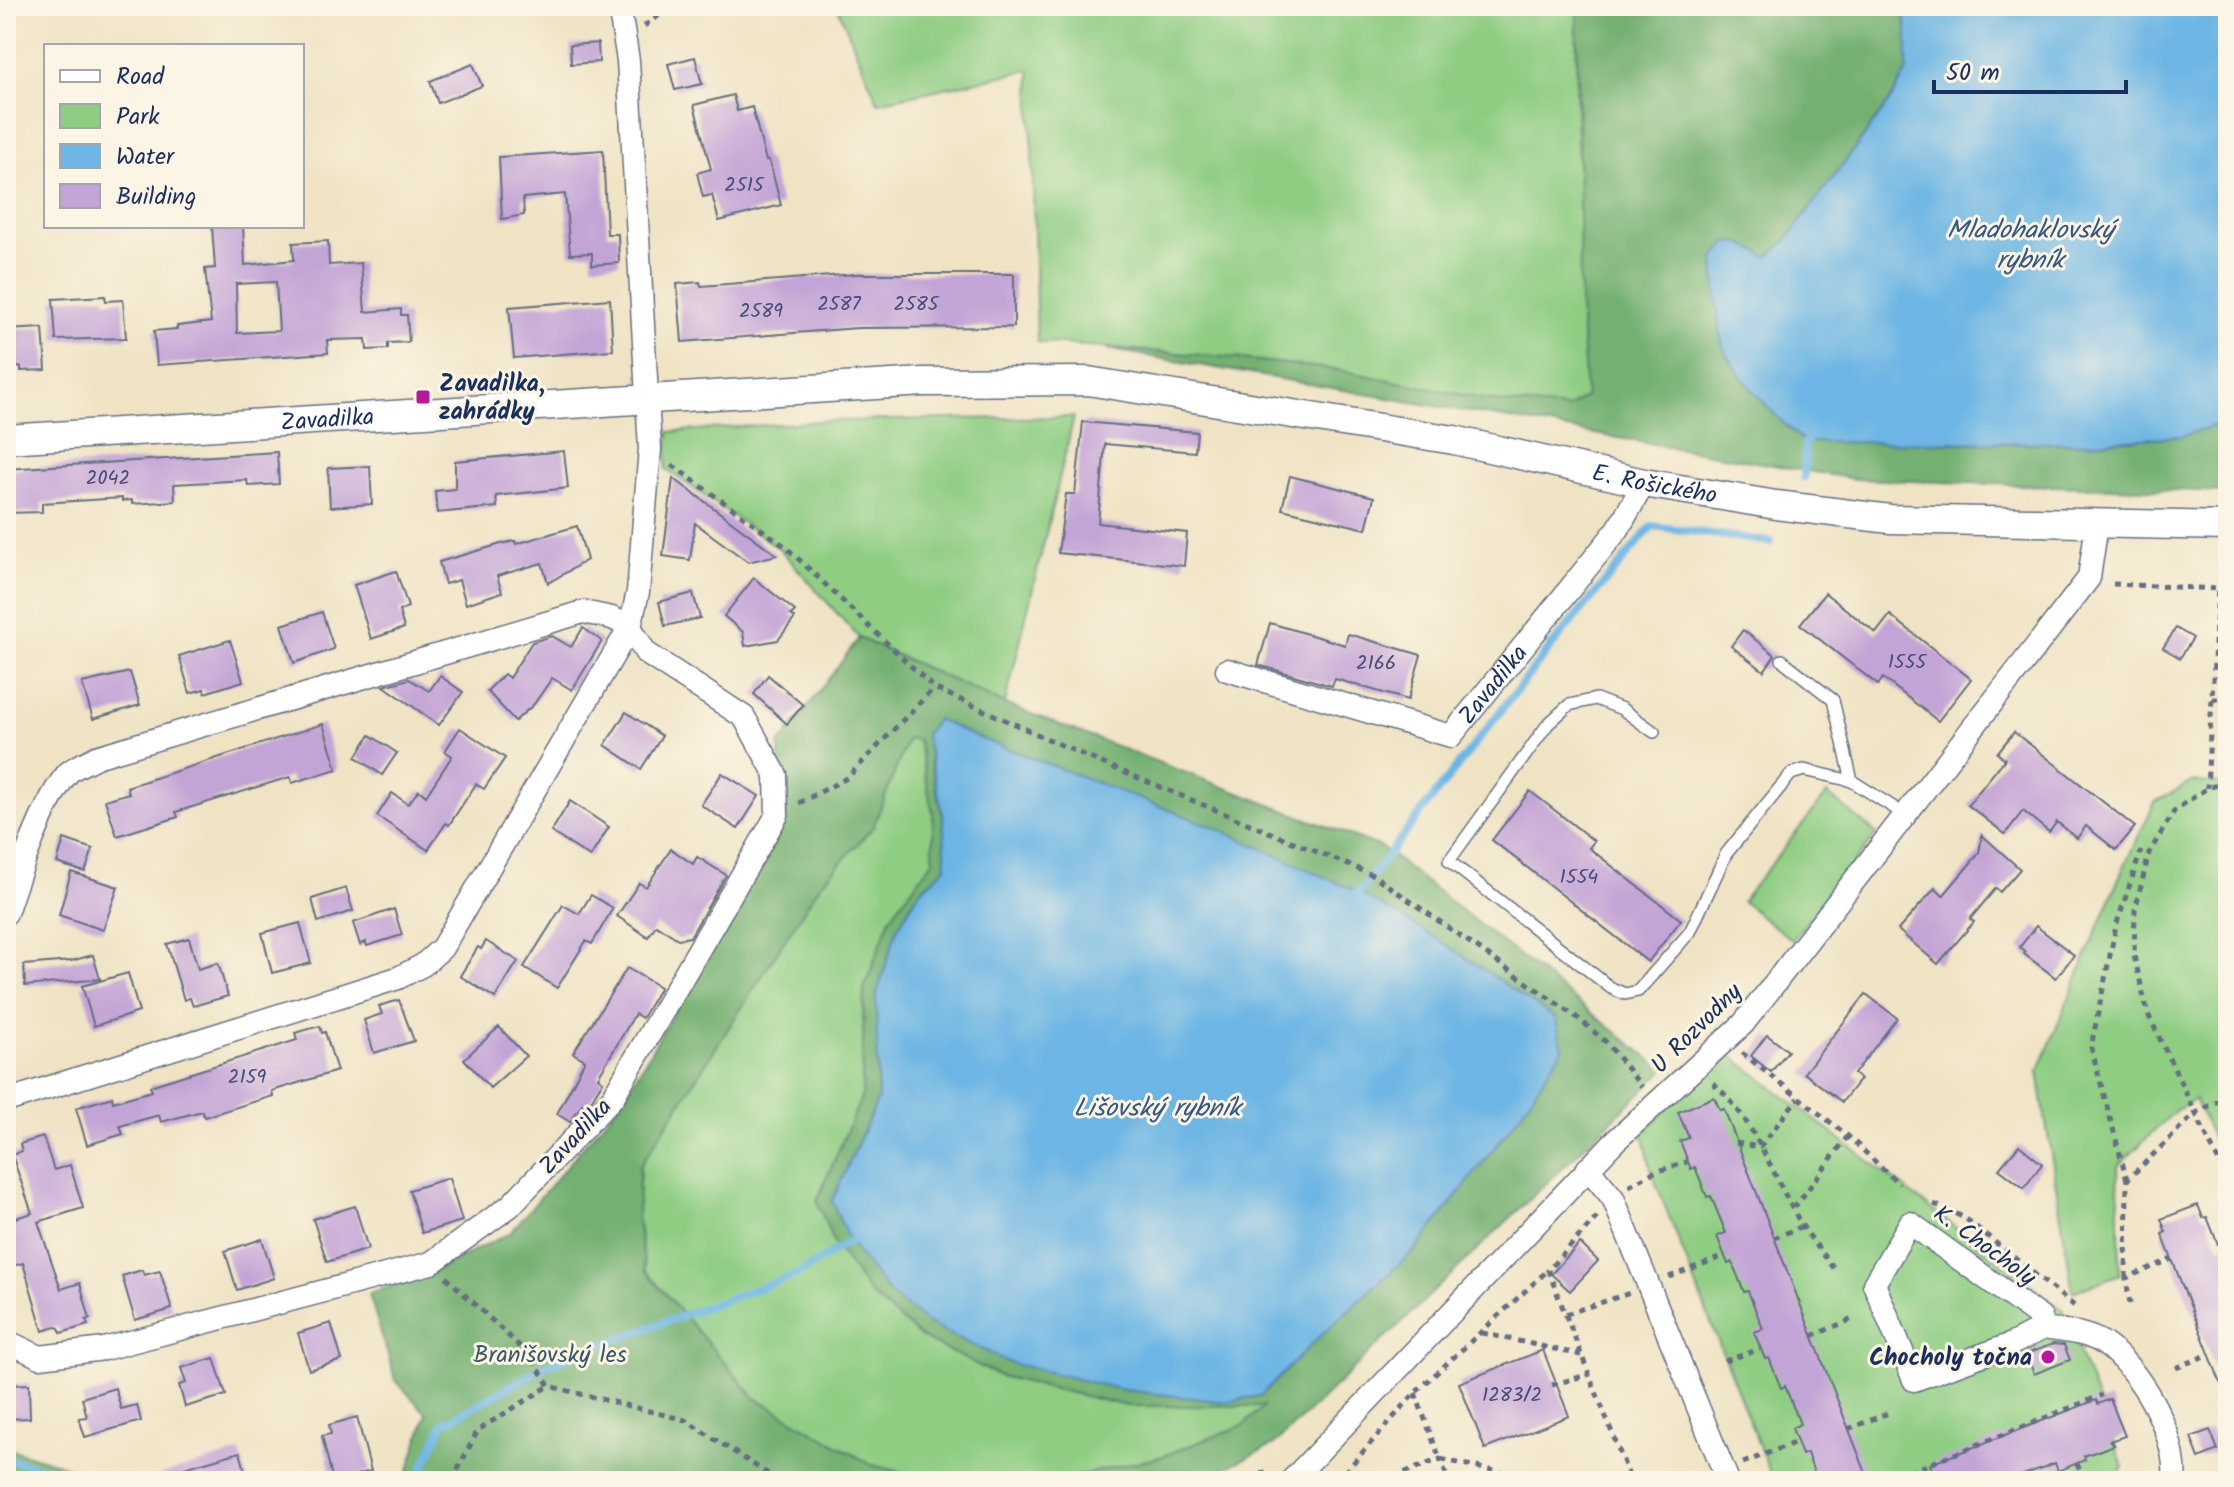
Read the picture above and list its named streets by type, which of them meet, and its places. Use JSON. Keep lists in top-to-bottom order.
{
  "streets": {
    "street": [
      "Zavadilka",
      "E. Rošického",
      "U Rozvodny",
      "K. Chocholy"
    ]
  },
  "crossings": [
    ["Zavadilka", "E. Rošického"],
    ["E. Rošického", "U Rozvodny"]
  ],
  "water": ["Mladohaklovský rybník", "Lišovský rybník"],
  "parks": ["Branišovský les"],
  "places": {
    "transit": ["Zavadilka, zahrádky"],
    "other": ["Chocholy točna"]
  },
  "house_numbers": [
    "2515",
    "2587",
    "2585",
    "2589",
    "2042",
    "1555",
    "2166",
    "1554",
    "2159",
    "1283/2"
  ],
  "legend": [
    "Road",
    "Park",
    "Water",
    "Building"
  ],
  "scale_bar": "50 m"
}
